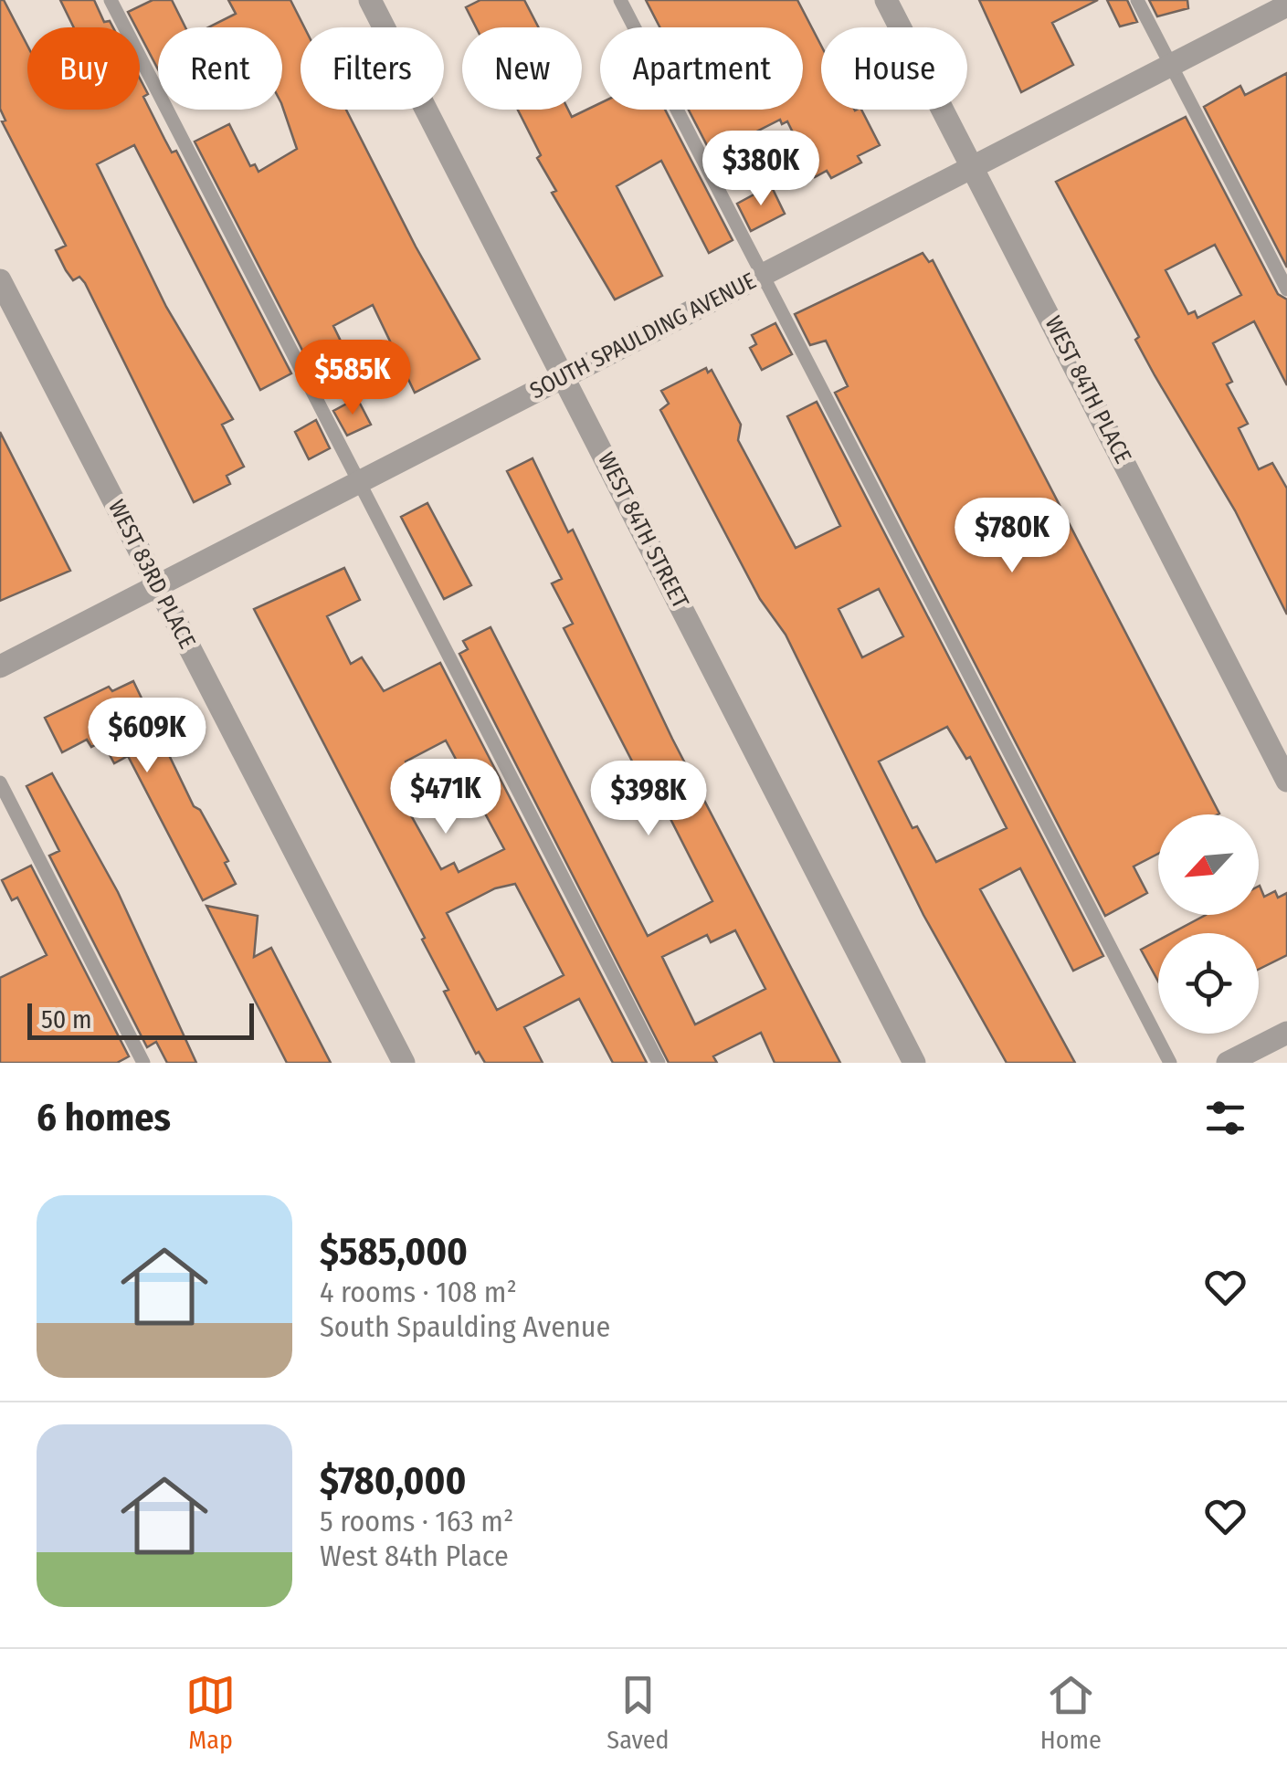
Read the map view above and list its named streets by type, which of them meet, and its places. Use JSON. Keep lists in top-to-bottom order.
{
  "streets": {
    "street": [
      "SOUTH SPAULDING AVENUE",
      "WEST 84TH PLACE",
      "WEST 84TH STREET",
      "WEST 83RD PLACE"
    ]
  },
  "crossings": [
    ["SOUTH SPAULDING AVENUE", "WEST 84TH PLACE"],
    ["SOUTH SPAULDING AVENUE", "WEST 84TH STREET"],
    ["SOUTH SPAULDING AVENUE", "WEST 83RD PLACE"]
  ],
  "scale_bar": "50 m",
  "north": "bottom left",
  "page": {
    "chip": [
      "Buy",
      "Rent",
      "Filters",
      "New",
      "Apartment",
      "House"
    ],
    "price": [
      "$380K",
      "$585K",
      "$780K",
      "$609K",
      "$471K",
      "$398K"
    ],
    "scale": "50 m",
    "heading": "6 homes",
    "list": [
      {
        "name": "$585,000",
        "note": "4 rooms · 108 m² · South Spaulding Avenue"
      },
      {
        "name": "$780,000",
        "note": "5 rooms · 163 m² · West 84th Place"
      }
    ],
    "tabs": ["Map", "Saved", "Home"]
  }
}
